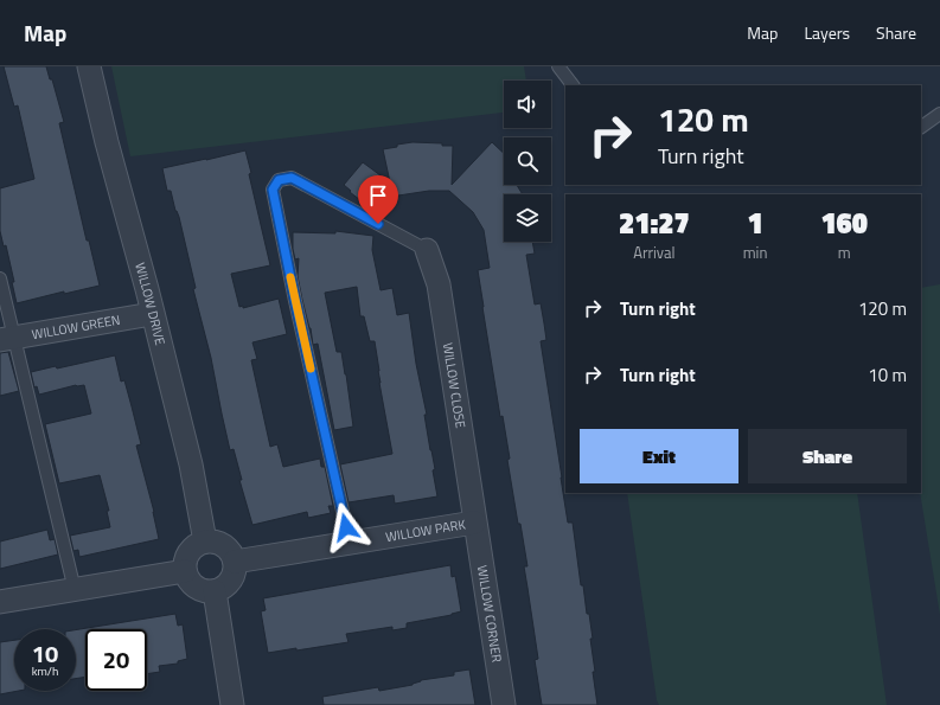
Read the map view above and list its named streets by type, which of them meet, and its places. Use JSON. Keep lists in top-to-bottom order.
{
  "streets": {
    "street": [
      "WILLOW DRIVE",
      "WILLOW GREEN",
      "WILLOW CLOSE",
      "WILLOW PARK",
      "WILLOW CORNER"
    ]
  },
  "crossings": [
    ["WILLOW DRIVE", "WILLOW GREEN"],
    ["WILLOW DRIVE", "WILLOW PARK"],
    ["WILLOW CLOSE", "WILLOW PARK"],
    ["WILLOW CLOSE", "WILLOW CORNER"],
    ["WILLOW PARK", "WILLOW CORNER"]
  ],
  "page": {
    "header": "Map",
    "nav": ["Map", "Layers", "Share"],
    "turn": ["120 m", "Turn right"],
    "eta": [
      "21:27",
      "Arrival",
      "1",
      "min",
      "160",
      "m"
    ],
    "list": [
      {
        "name": "Turn right",
        "value": "120 m"
      },
      {
        "name": "Turn right",
        "value": "10 m"
      }
    ],
    "buttons": ["Exit", "Share"],
    "speed": "10 km/h",
    "limit": "20"
  }
}
